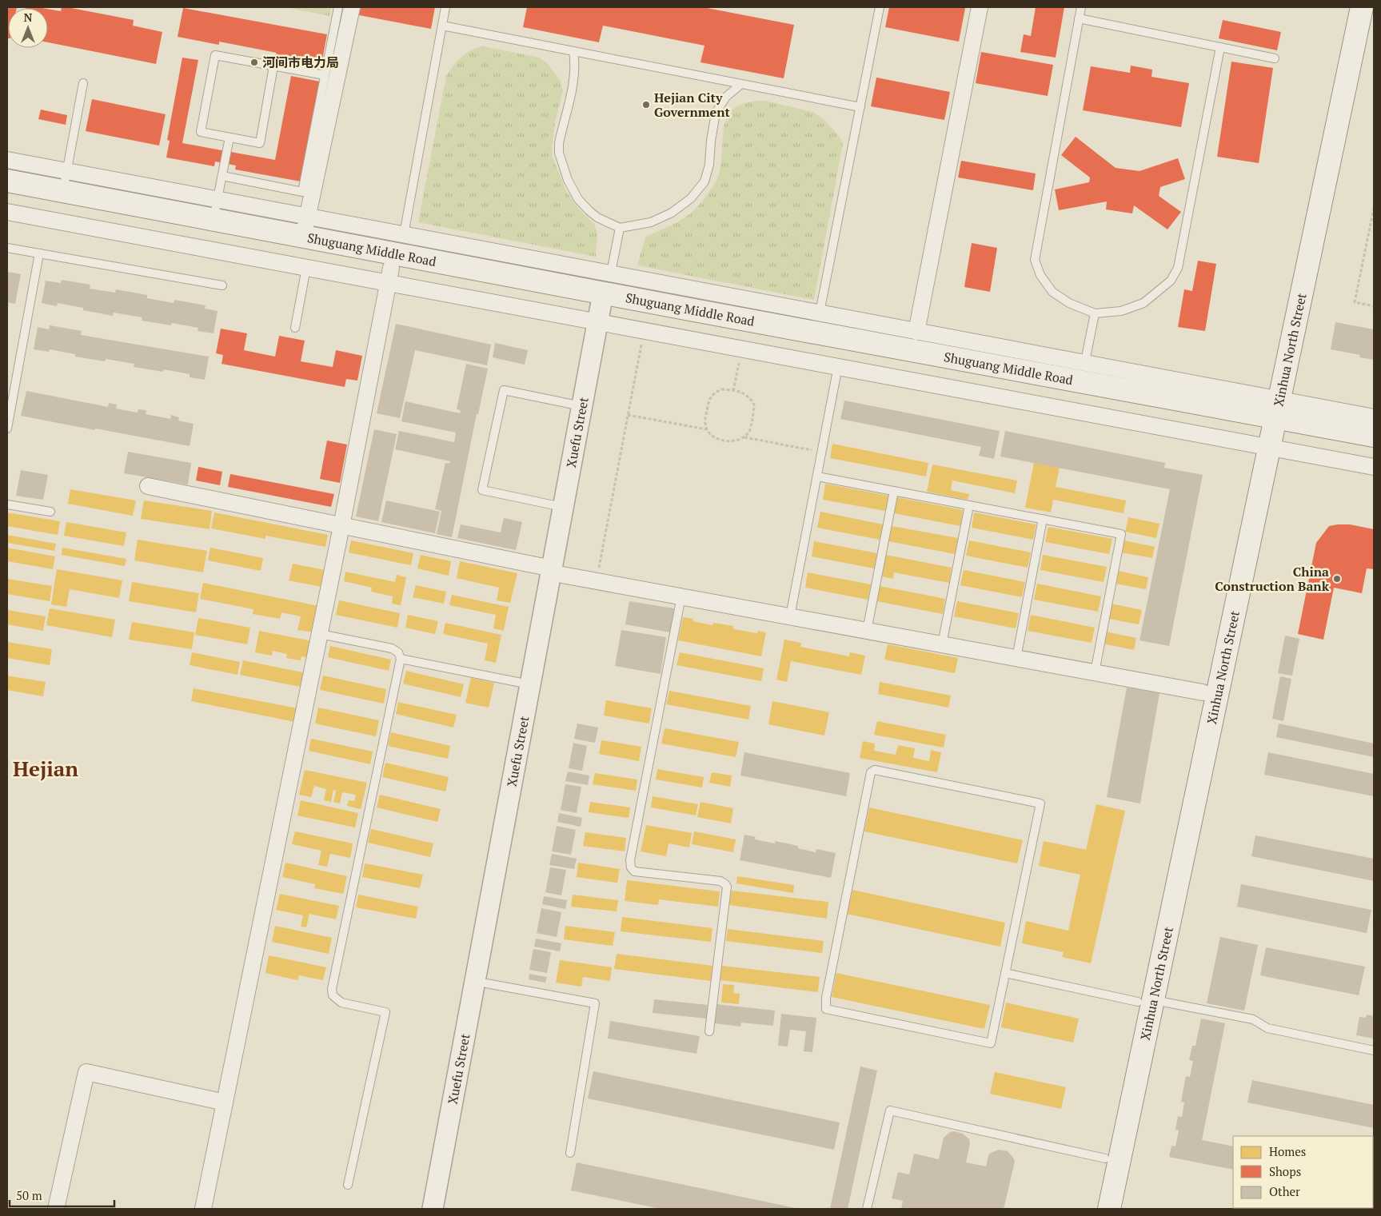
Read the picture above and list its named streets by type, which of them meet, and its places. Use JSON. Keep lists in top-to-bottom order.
{
  "streets": {
    "main road": ["Shuguang Middle Road", "Xinhua North Street"],
    "street": ["Xuefu Street"]
  },
  "crossings": [
    ["Shuguang Middle Road", "Xinhua North Street"],
    ["Shuguang Middle Road", "Xuefu Street"]
  ],
  "districts": ["Hejian"],
  "places": ["河间市电力局", "Hejian City Government", "China Construction Bank"],
  "legend": ["Homes", "Shops", "Other"],
  "scale_bar": "50 m",
  "north": "top"
}
